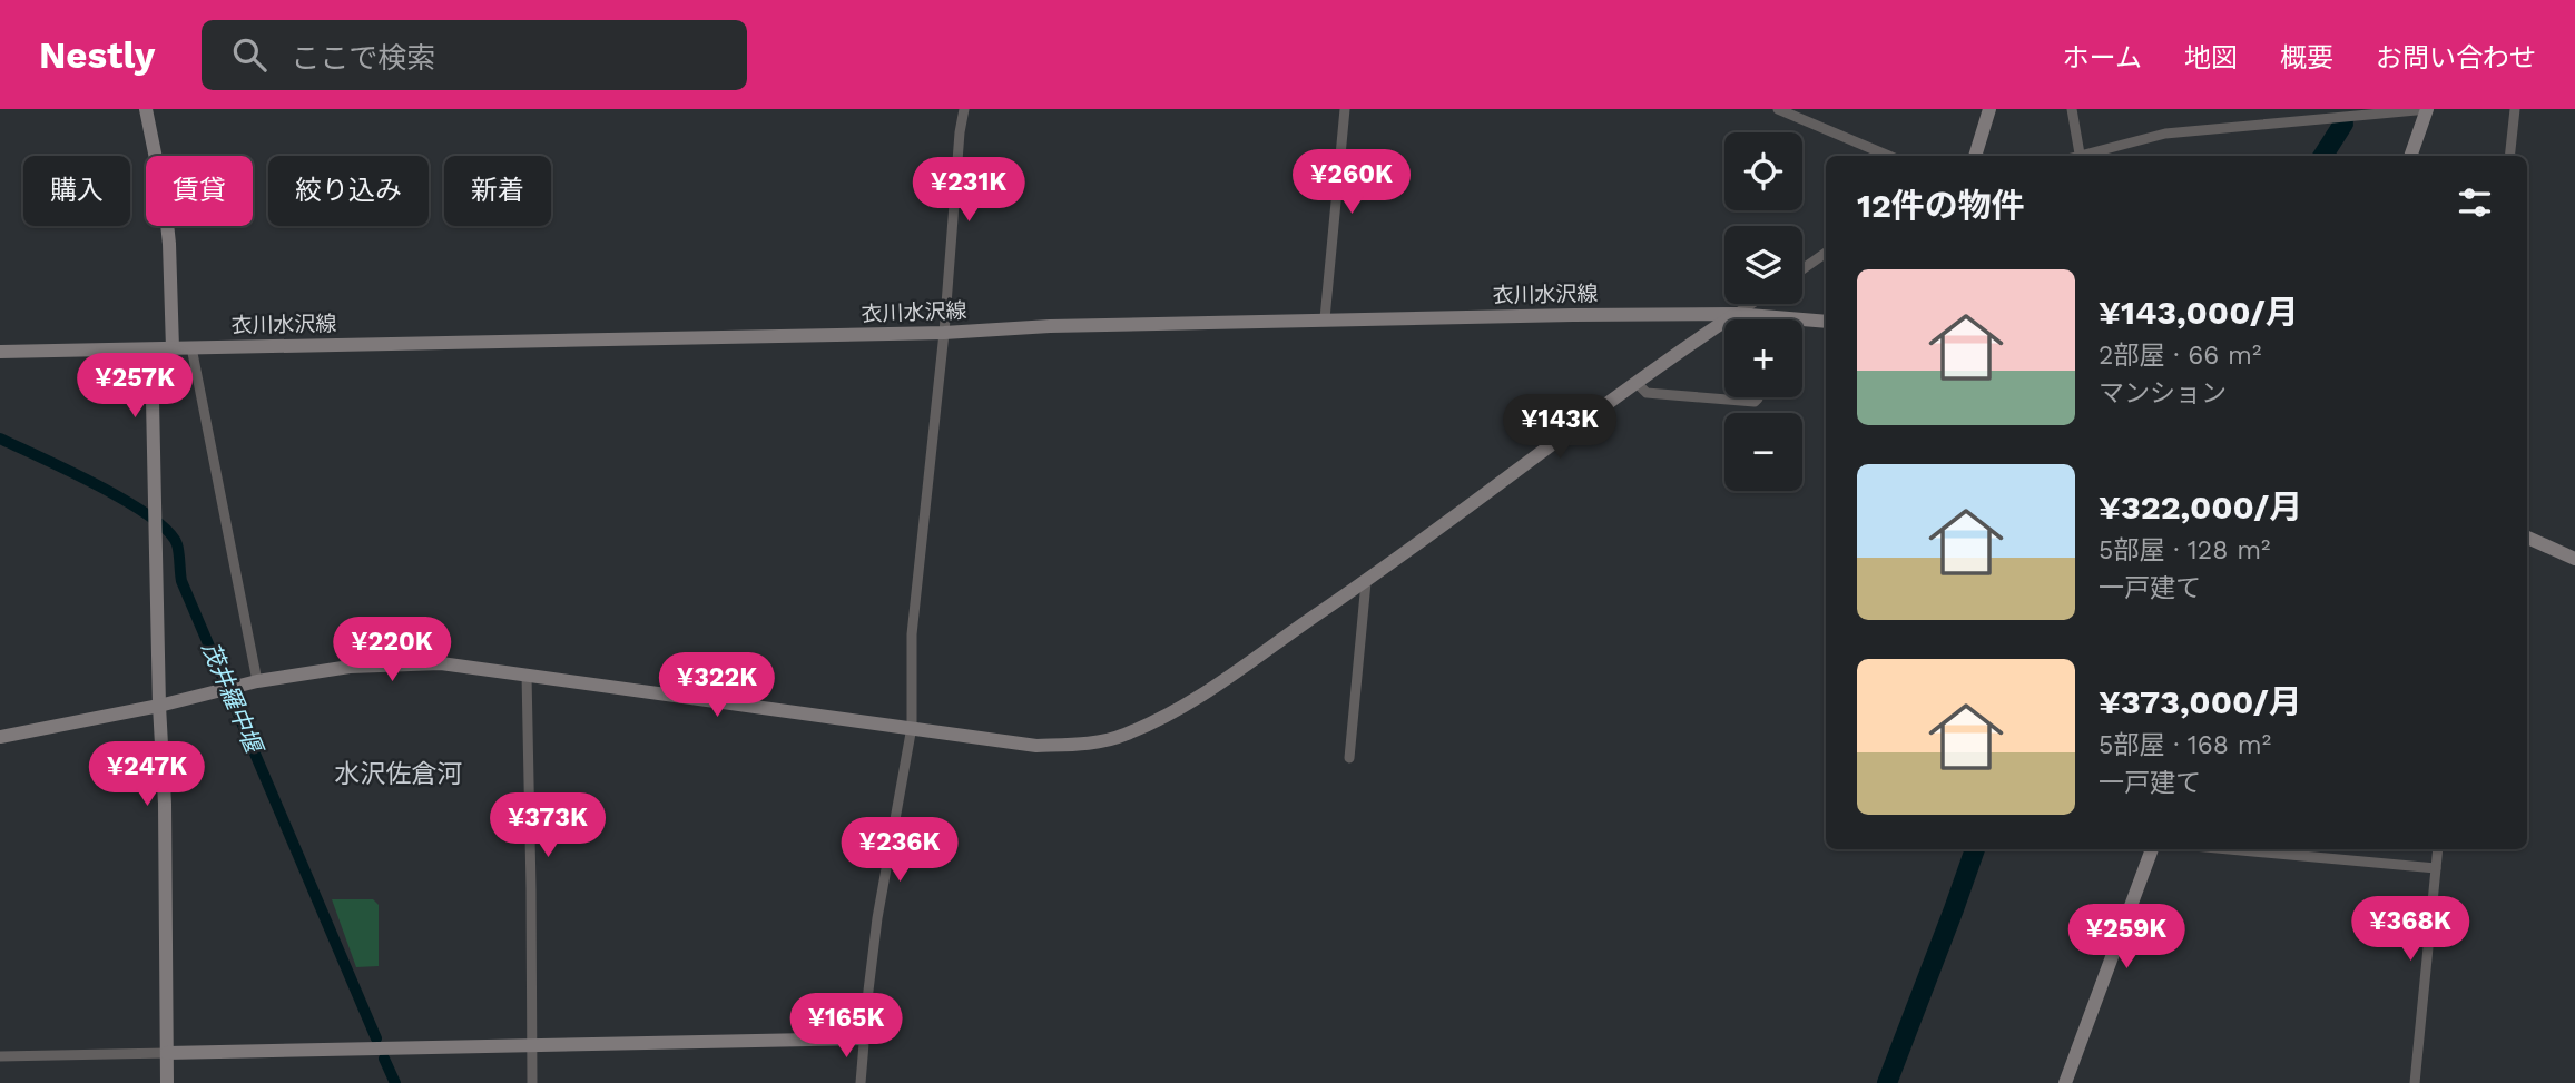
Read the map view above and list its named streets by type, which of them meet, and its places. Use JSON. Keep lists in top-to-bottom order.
{
  "streets": {
    "street": ["衣川水沢線"]
  },
  "districts": ["水沢佐倉河"],
  "water": ["茂井羅中堰"],
  "page": {
    "header": "Nestly",
    "search": "ここで検索",
    "nav": [
      "ホーム",
      "地図",
      "概要",
      "お問い合わせ"
    ],
    "map_buttons": ["+", "−"],
    "price": [
      "¥260K",
      "¥231K",
      "¥257K",
      "¥143K",
      "¥220K",
      "¥322K",
      "¥247K",
      "¥373K",
      "¥236K",
      "¥368K",
      "¥259K",
      "¥165K"
    ],
    "chip": [
      "購入",
      "賃貸",
      "絞り込み",
      "新着"
    ],
    "heading": "12件の物件",
    "list": [
      {
        "name": "¥143,000/月",
        "note": "2部屋 · 66 m² · マンション"
      },
      {
        "name": "¥322,000/月",
        "note": "5部屋 · 128 m² · 一戸建て"
      },
      {
        "name": "¥373,000/月",
        "note": "5部屋 · 168 m² · 一戸建て"
      }
    ]
  }
}
